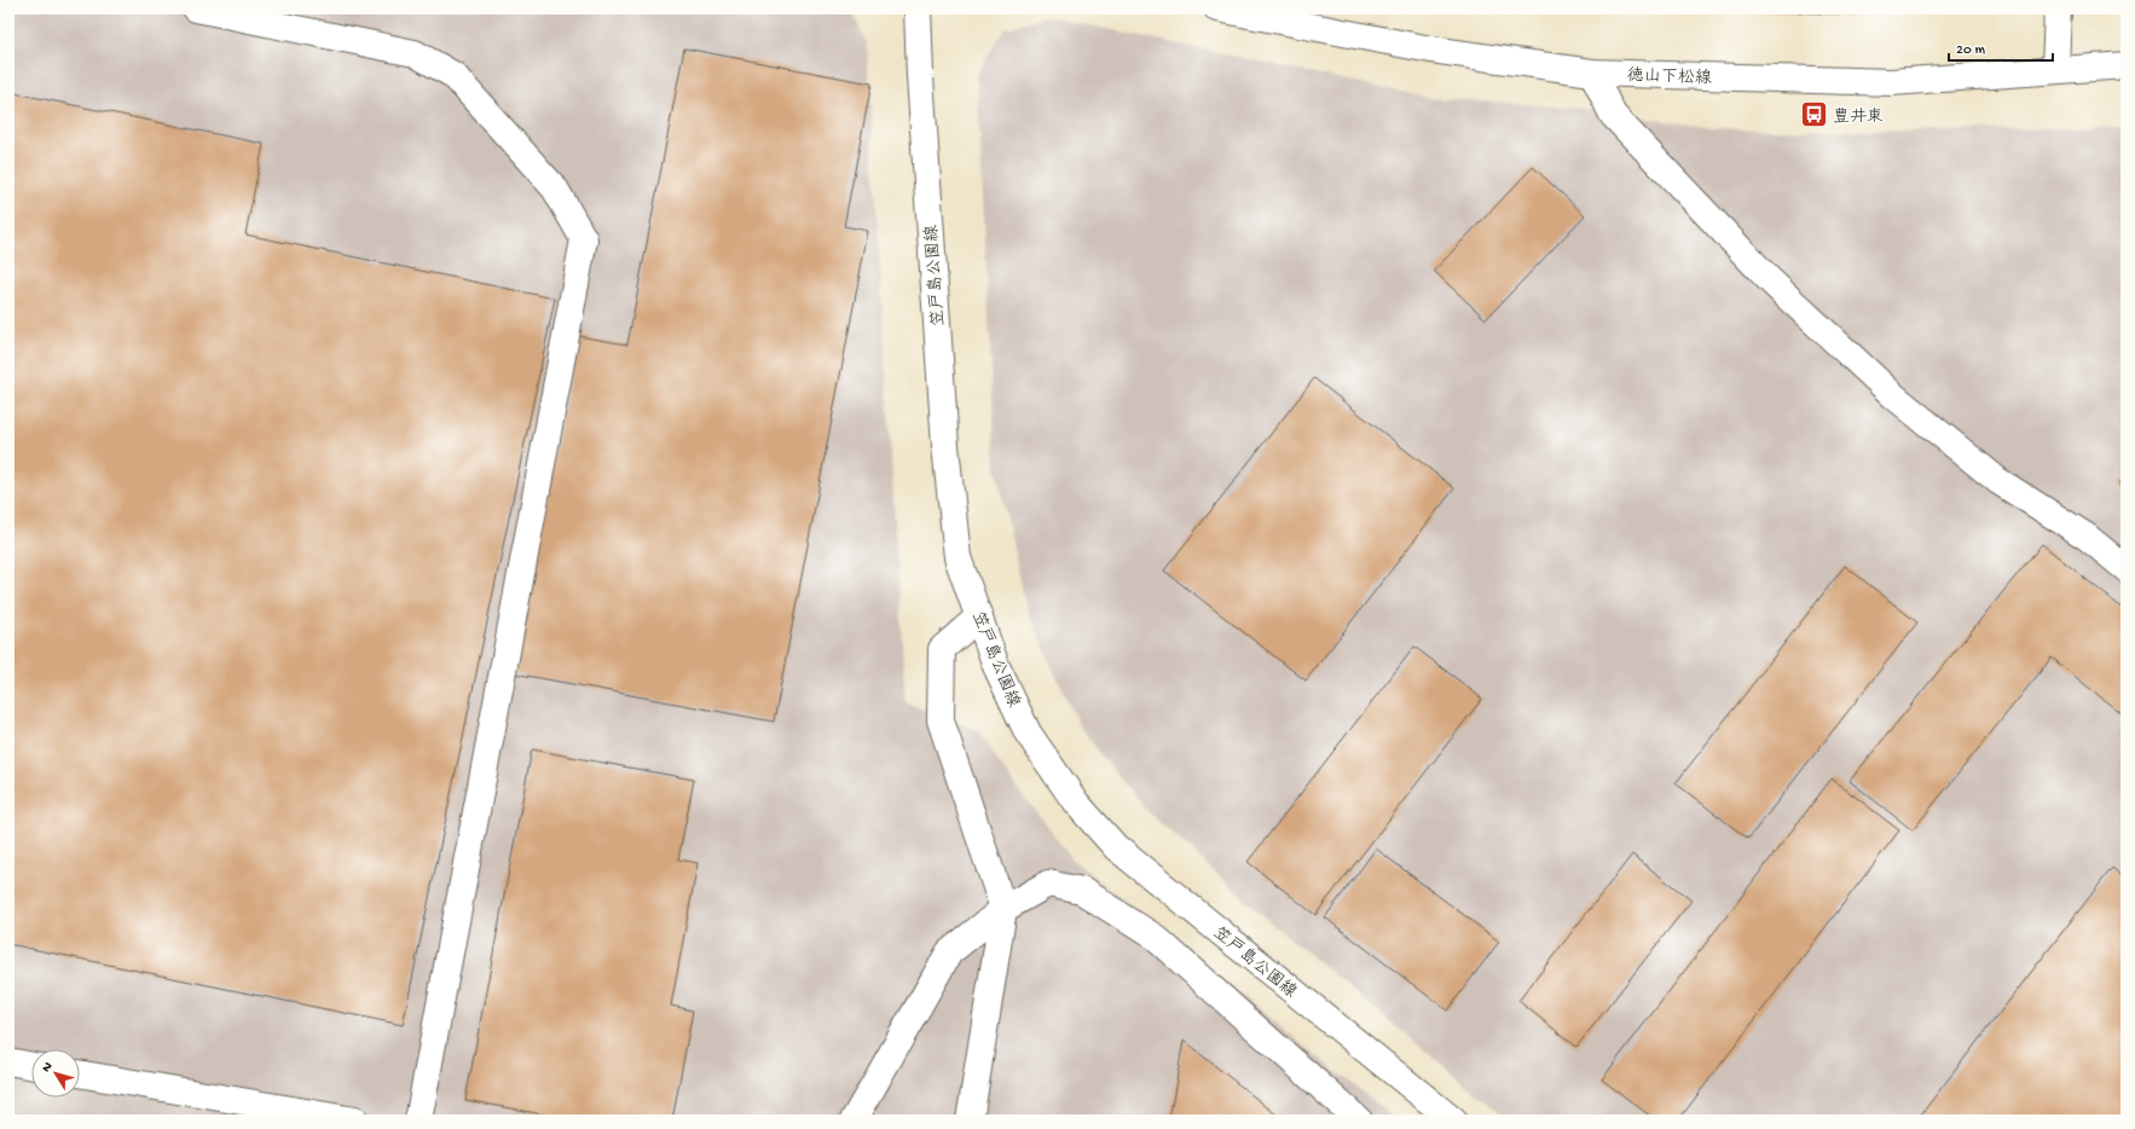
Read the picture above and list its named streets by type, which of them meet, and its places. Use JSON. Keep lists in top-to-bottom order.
{
  "streets": {
    "main road": ["徳山下松線", "笠戸島公園線"]
  },
  "places": {
    "bus stop": ["豊井東"]
  },
  "scale_bar": "20 m",
  "north": "top left"
}
